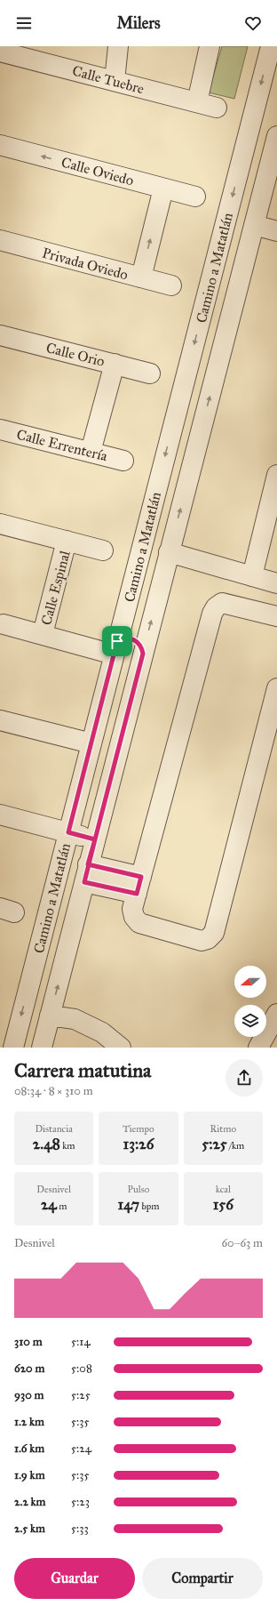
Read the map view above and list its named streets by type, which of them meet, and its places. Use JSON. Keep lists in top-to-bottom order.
{
  "streets": {
    "street": [
      "Calle Tuebre",
      "Calle Oviedo",
      "Privada Oviedo",
      "Camino a Matatlán",
      "Calle Orio",
      "Calle Errentería",
      "Calle Espinal"
    ]
  },
  "one_way": ["Calle Oviedo"],
  "north": "left",
  "page": {
    "header": "Milers",
    "heading": ["Carrera matutina", "08:34 · 8 × 310 m"],
    "stats": [
      ["Distancia", "2.48 km"],
      ["Tiempo", "13:26"],
      ["Ritmo", "5:25 /km"],
      ["Desnivel", "24 m"],
      ["Pulso", "147 bpm"],
      ["kcal", "156"]
    ],
    "chart": ["Desnivel", "60–63 m"],
    "list": [
      {
        "name": "310 m",
        "note": "5:14"
      },
      {
        "name": "620 m",
        "note": "5:08"
      },
      {
        "name": "930 m",
        "note": "5:25"
      },
      {
        "name": "1.2 km",
        "note": "5:35"
      },
      {
        "name": "1.6 km",
        "note": "5:24"
      },
      {
        "name": "1.9 km",
        "note": "5:35"
      },
      {
        "name": "2.2 km",
        "note": "5:23"
      },
      {
        "name": "2.5 km",
        "note": "5:33"
      }
    ],
    "buttons": ["Guardar", "Compartir"]
  }
}
